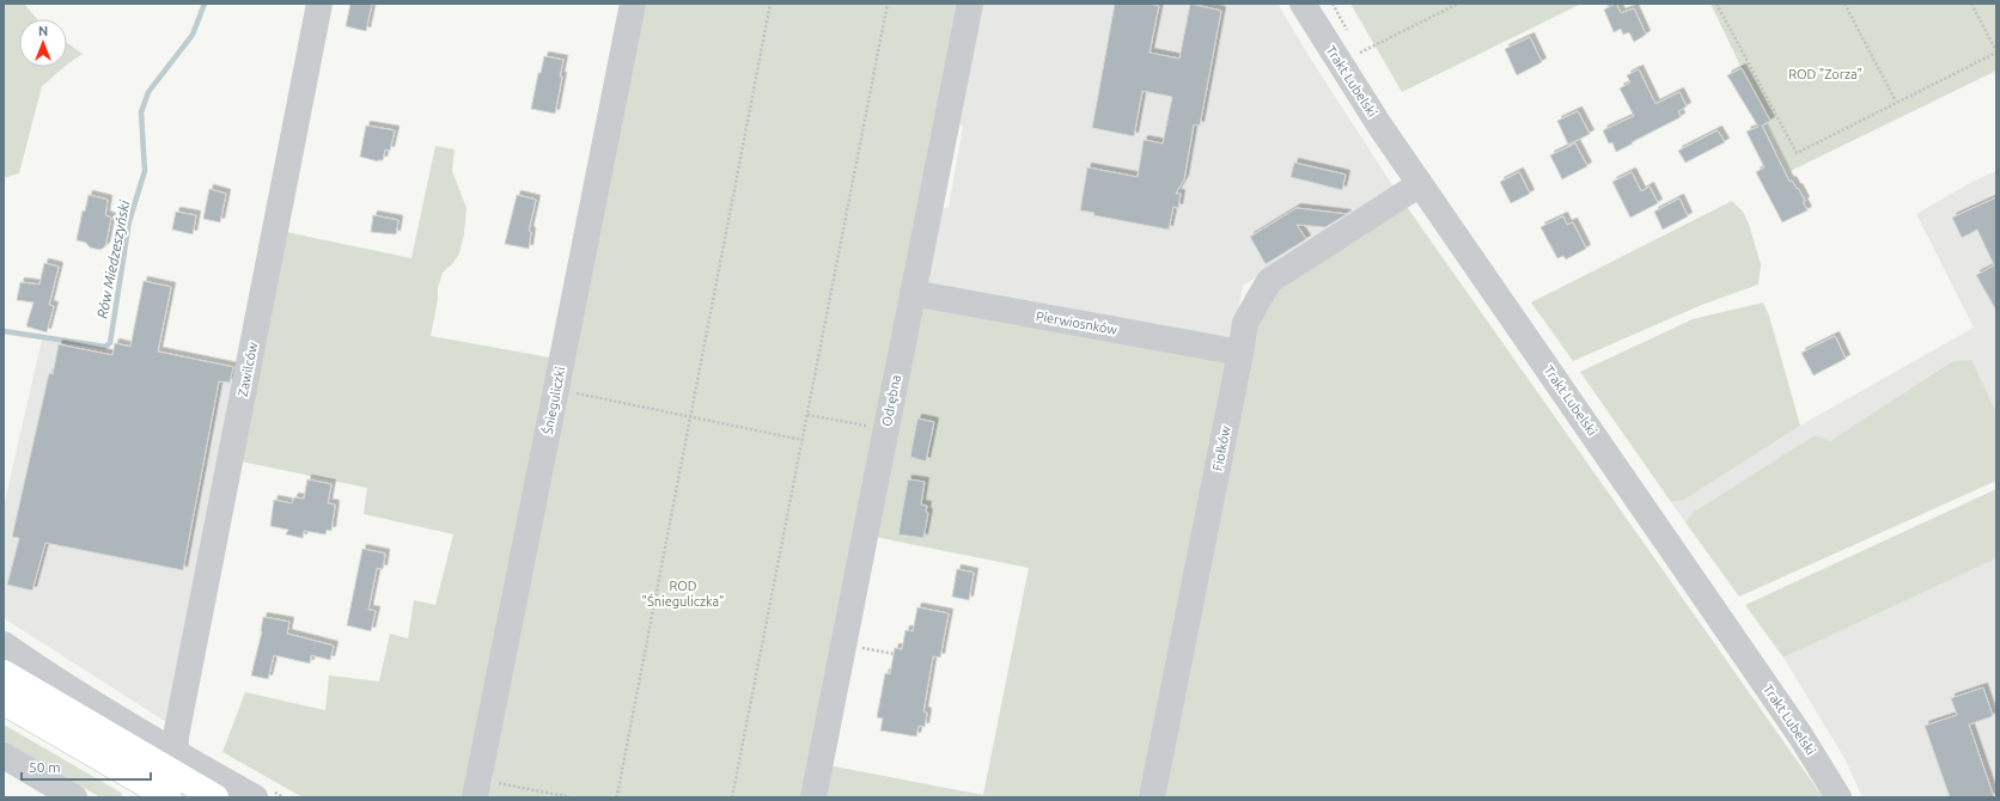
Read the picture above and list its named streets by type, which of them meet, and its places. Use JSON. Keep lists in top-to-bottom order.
{
  "streets": {
    "street": [
      "Trakt Lubelski",
      "Pierwiosnków",
      "Zawilców",
      "Śnieguliczki",
      "Odrębna",
      "Fiołków"
    ]
  },
  "crossings": [
    ["Trakt Lubelski", "Fiołków"],
    ["Pierwiosnków", "Odrębna"],
    ["Pierwiosnków", "Fiołków"]
  ],
  "water": ["Rów Miedzeszyński"],
  "parks": ["ROD \"Zorza\"", "ROD \"Śnieguliczka\""],
  "scale_bar": "50 m",
  "north": "top"
}
